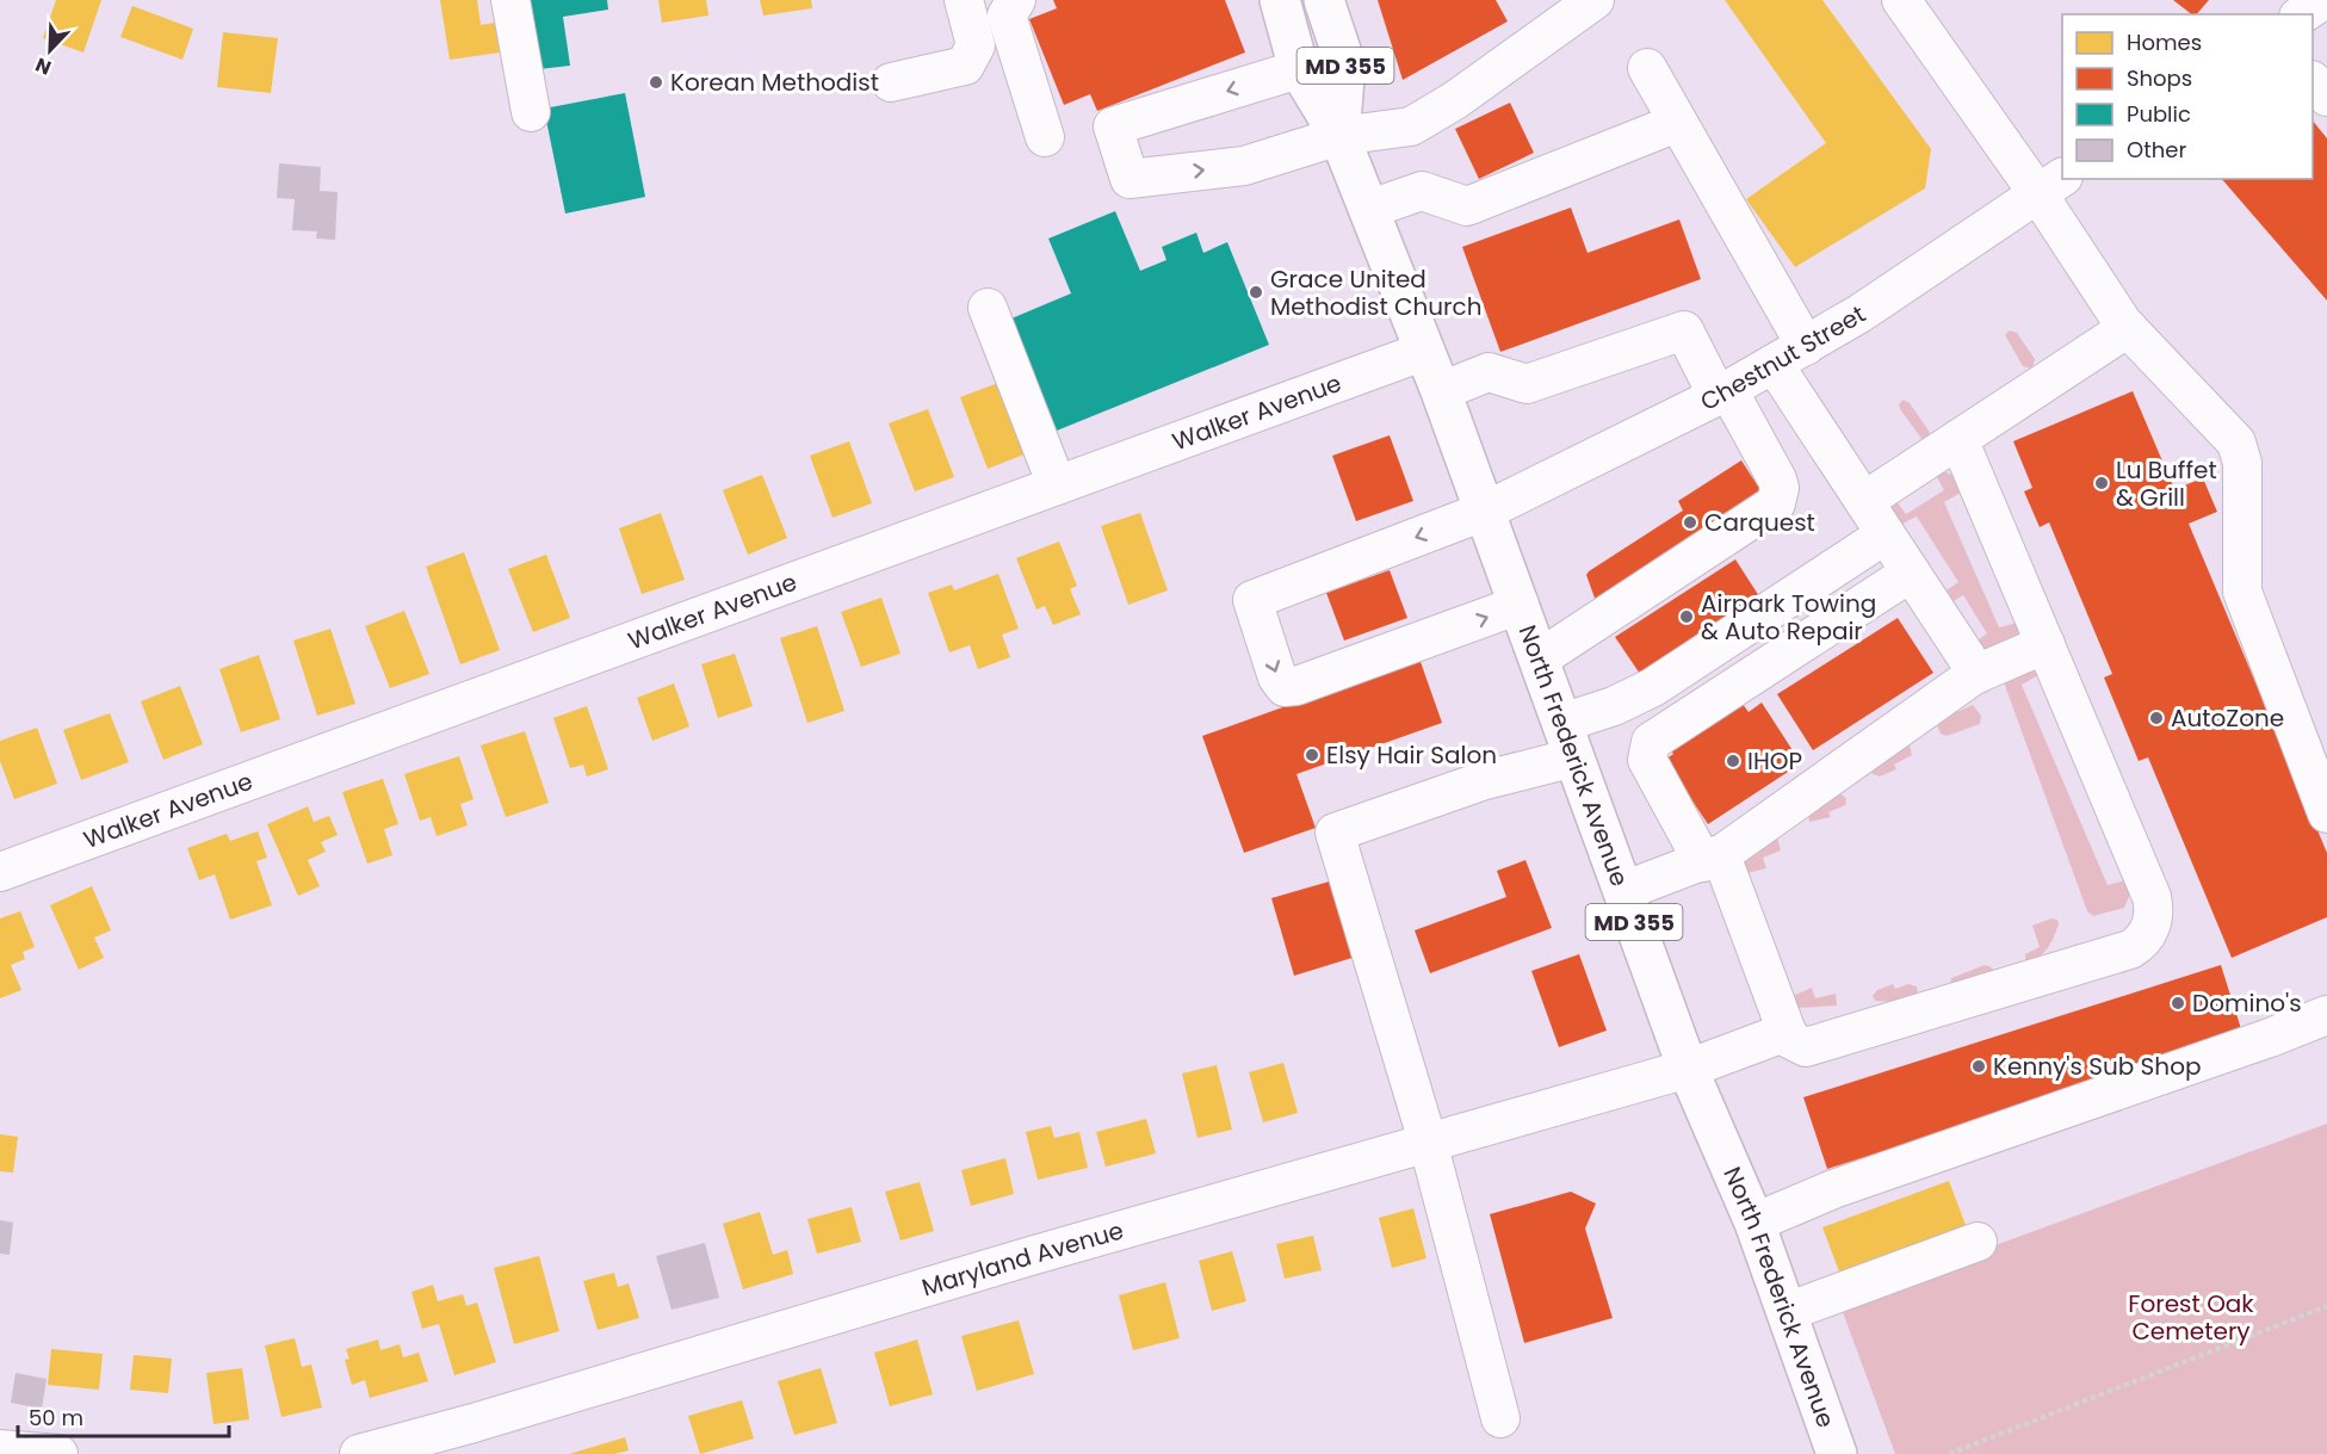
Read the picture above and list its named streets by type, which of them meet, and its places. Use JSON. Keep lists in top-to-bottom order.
{
  "streets": {
    "main road": ["MD 355", "North Frederick Avenue"],
    "street": ["Chestnut Street", "Walker Avenue", "Maryland Avenue"]
  },
  "crossings": [
    ["Chestnut Street", "North Frederick Avenue"],
    ["Walker Avenue", "North Frederick Avenue"],
    ["North Frederick Avenue", "Maryland Avenue"]
  ],
  "parks": ["Forest Oak Cemetery"],
  "places": [
    "Korean Methodist",
    "Grace United Methodist Church",
    "Lu Buffet & Grill",
    "Carquest",
    "Airpark Towing & Auto Repair",
    "AutoZone",
    "Elsy Hair Salon",
    "IHOP",
    "Domino's",
    "Kenny's Sub Shop"
  ],
  "legend": [
    "Homes",
    "Shops",
    "Public",
    "Other"
  ],
  "scale_bar": "50 m",
  "north": "bottom left"
}
